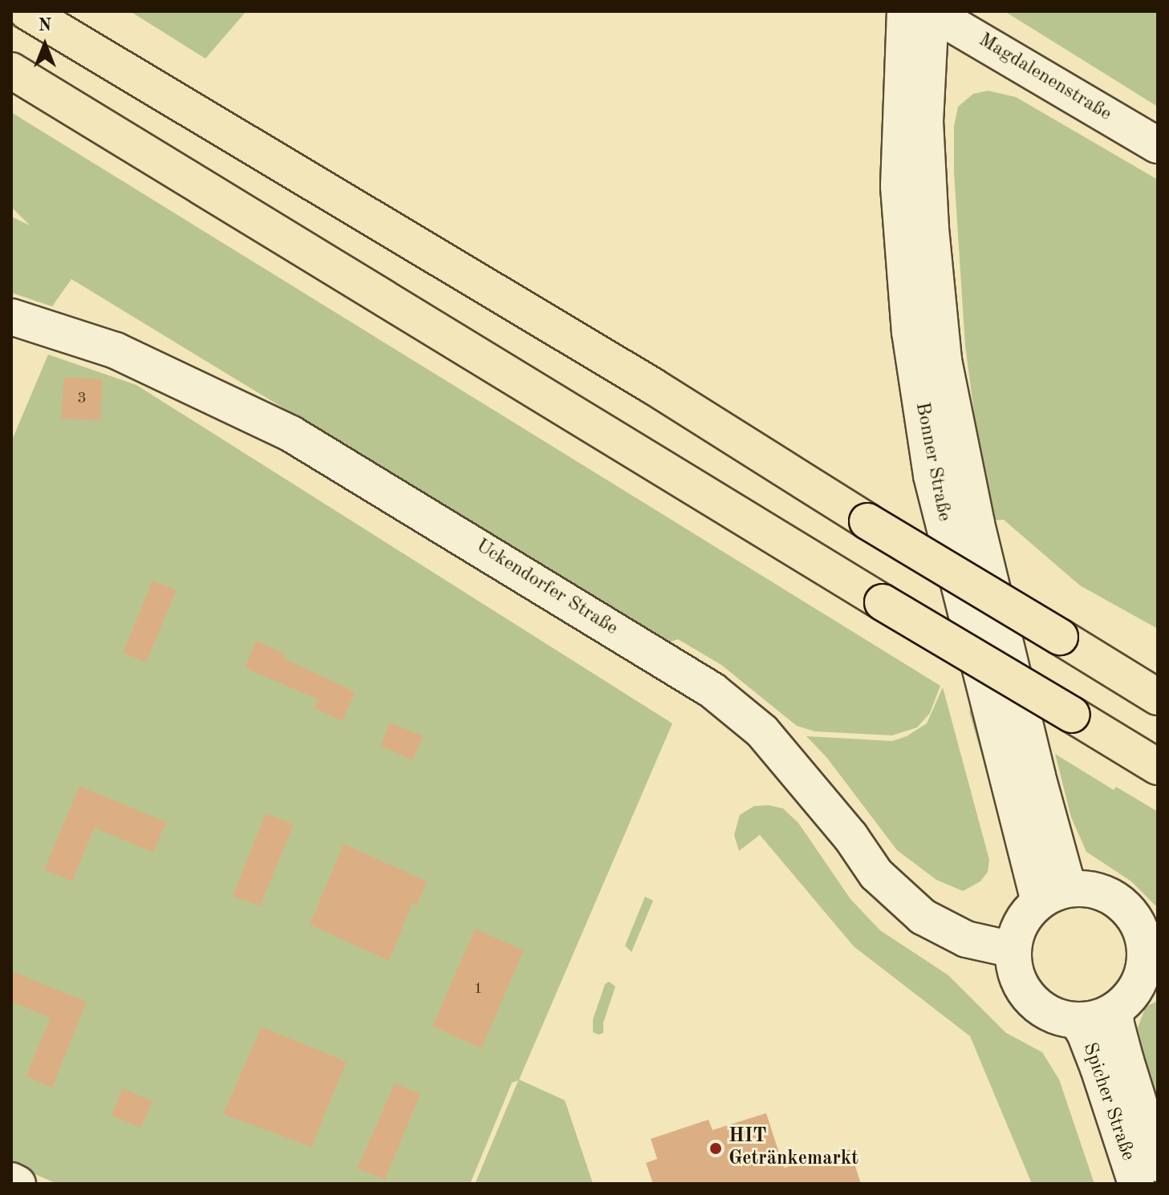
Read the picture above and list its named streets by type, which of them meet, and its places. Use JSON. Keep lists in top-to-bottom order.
{
  "streets": {
    "street": [
      "Magdalenenstraße",
      "Bonner Straße",
      "Uckendorfer Straße",
      "Spicher Straße"
    ]
  },
  "crossings": [
    ["Magdalenenstraße", "Bonner Straße"],
    ["Bonner Straße", "Uckendorfer Straße"],
    ["Bonner Straße", "Spicher Straße"],
    ["Uckendorfer Straße", "Spicher Straße"]
  ],
  "places": ["HIT Getränkemarkt"],
  "house_numbers": ["3", "1"],
  "north": "top"
}
